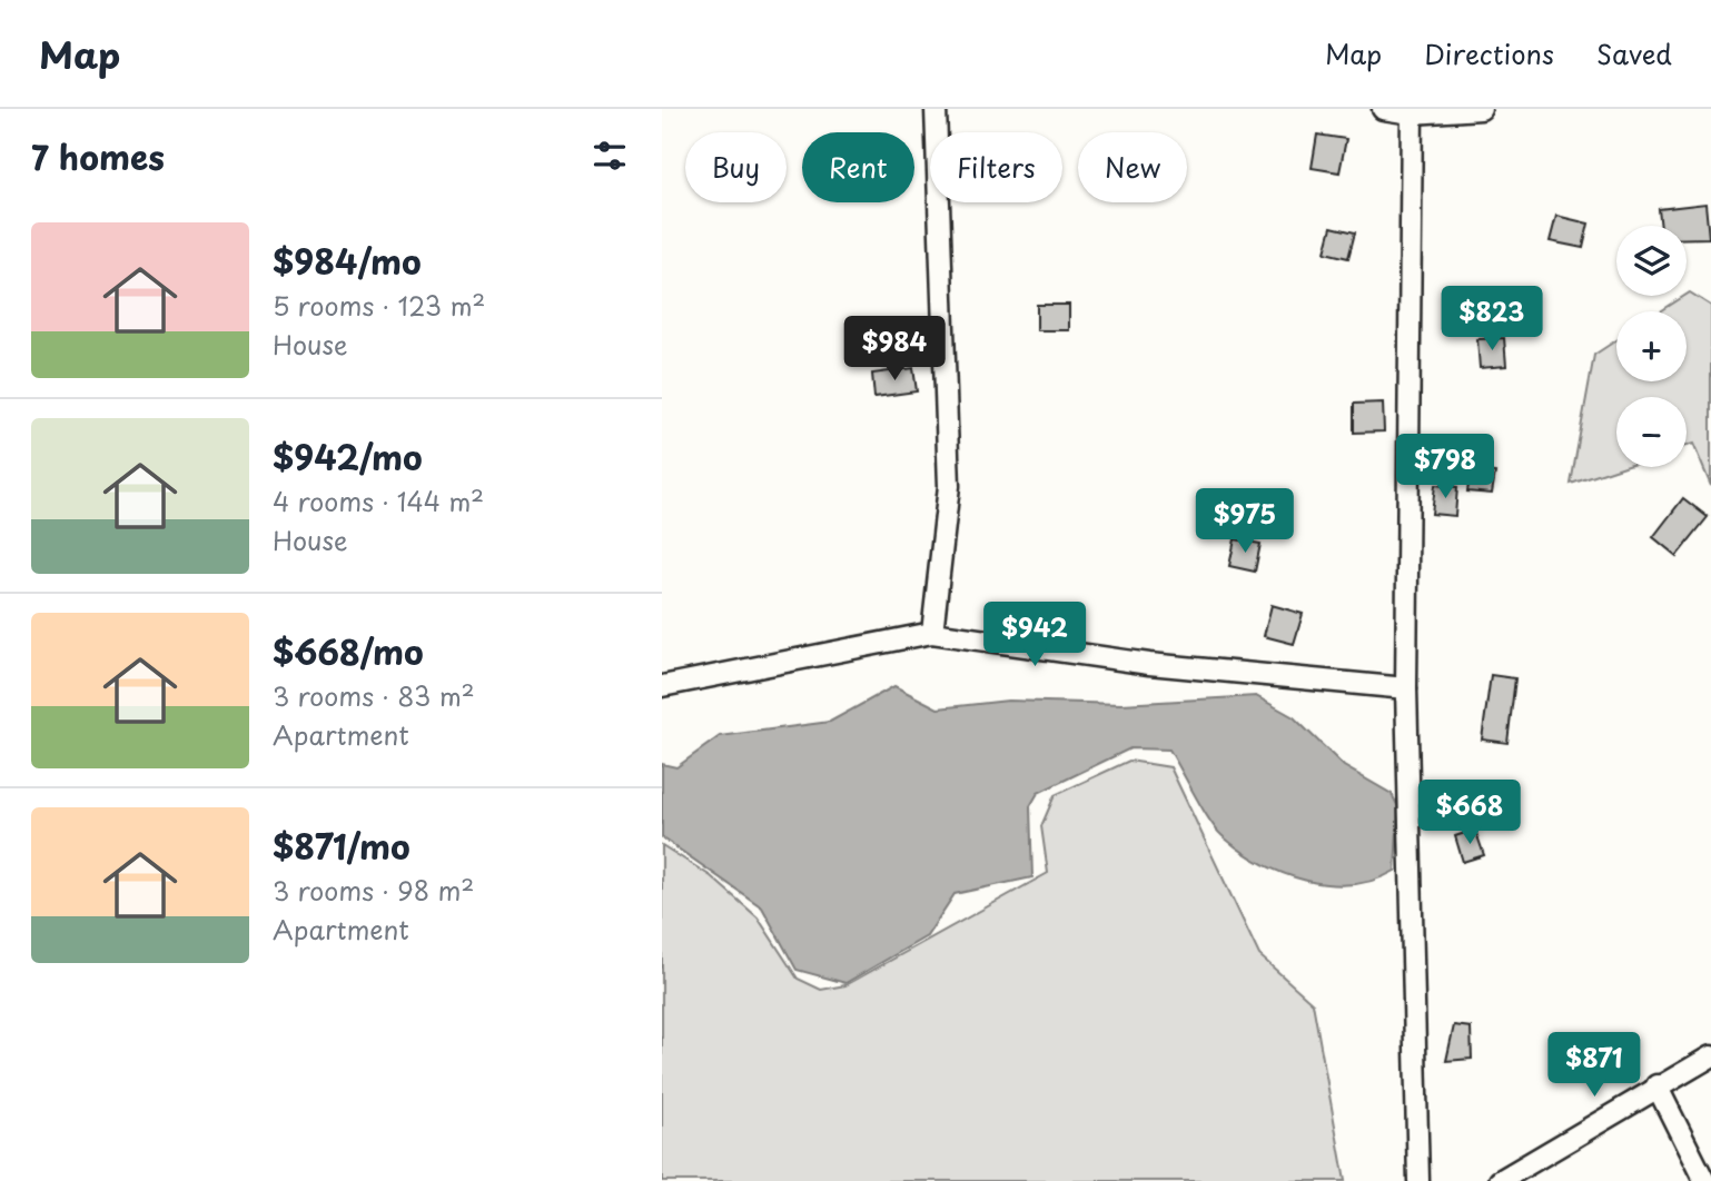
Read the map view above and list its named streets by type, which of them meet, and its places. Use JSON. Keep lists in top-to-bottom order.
{
  "page": {
    "header": "Map",
    "nav": ["Map", "Directions", "Saved"],
    "heading": "7 homes",
    "chip": [
      "Buy",
      "Rent",
      "Filters",
      "New"
    ],
    "list": [
      {
        "name": "$984/mo",
        "note": "5 rooms · 123 m² · House"
      },
      {
        "name": "$942/mo",
        "note": "4 rooms · 144 m² · House"
      },
      {
        "name": "$668/mo",
        "note": "3 rooms · 83 m² · Apartment"
      },
      {
        "name": "$871/mo",
        "note": "3 rooms · 98 m² · Apartment"
      }
    ],
    "map_buttons": ["+", "−"],
    "price": [
      "$823",
      "$984",
      "$798",
      "$975",
      "$942",
      "$668",
      "$871"
    ]
  }
}
